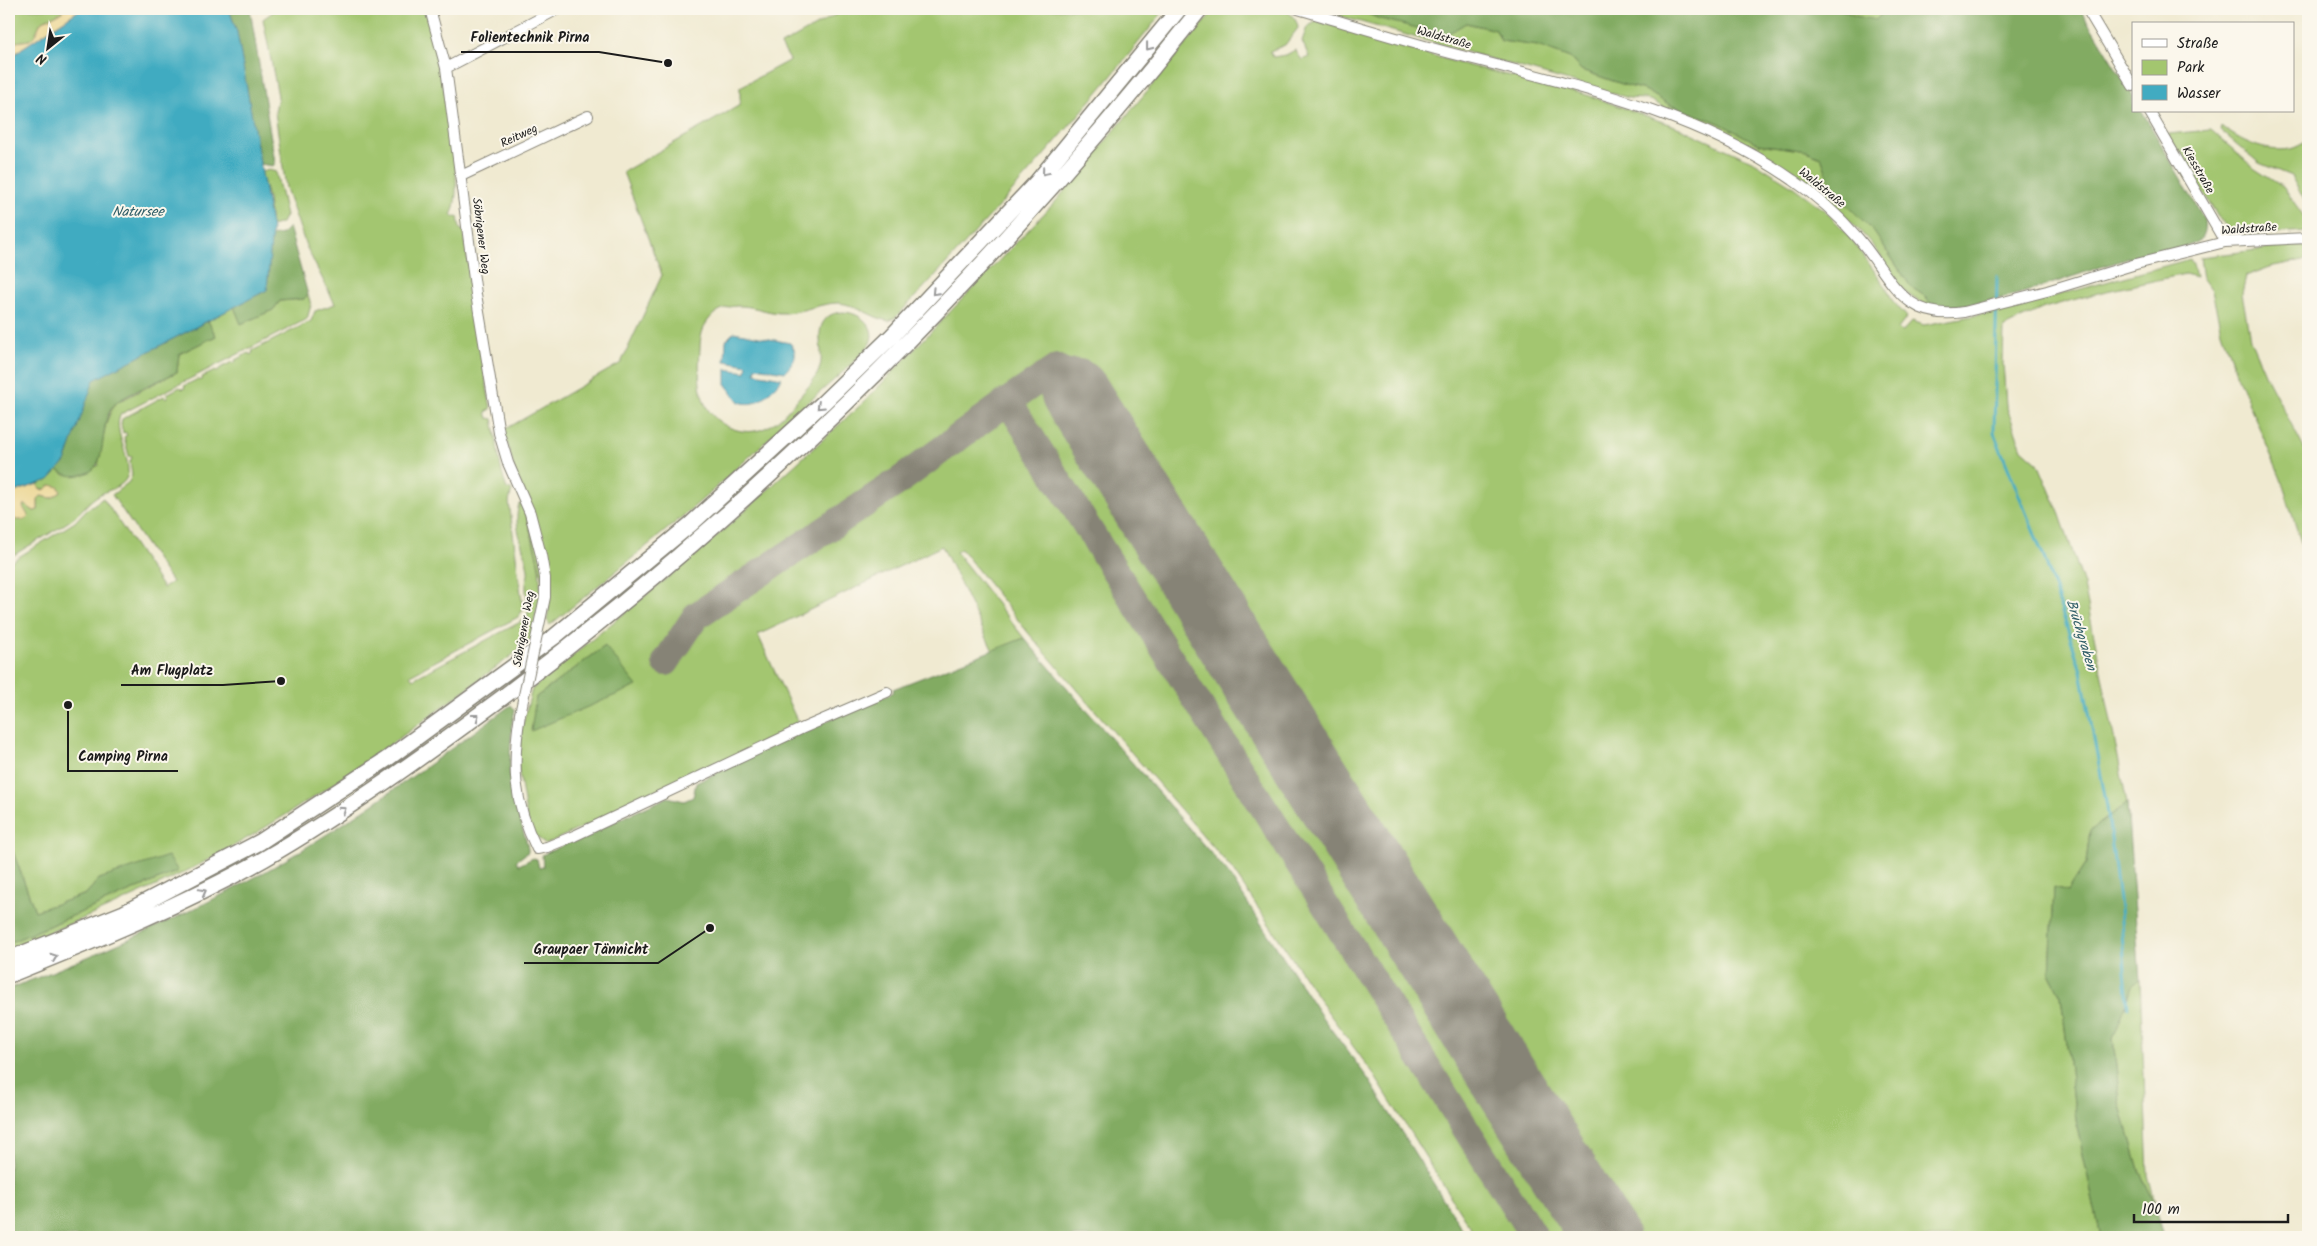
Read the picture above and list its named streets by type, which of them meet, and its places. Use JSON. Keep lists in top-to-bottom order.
{
  "streets": {
    "street": [
      "Waldstraße",
      "Reitweg",
      "Kiesstraße",
      "Söbrigener Weg"
    ]
  },
  "crossings": [
    ["Waldstraße", "Kiesstraße"],
    ["Reitweg", "Söbrigener Weg"]
  ],
  "water": ["Natursee", "Brüchgraben"],
  "places": [
    "Folientechnik Pirna",
    "Am Flugplatz",
    "Camping Pirna",
    "Graupaer Tännicht"
  ],
  "legend": ["Straße", "Park", "Wasser"],
  "scale_bar": "100 m",
  "north": "bottom left"
}
